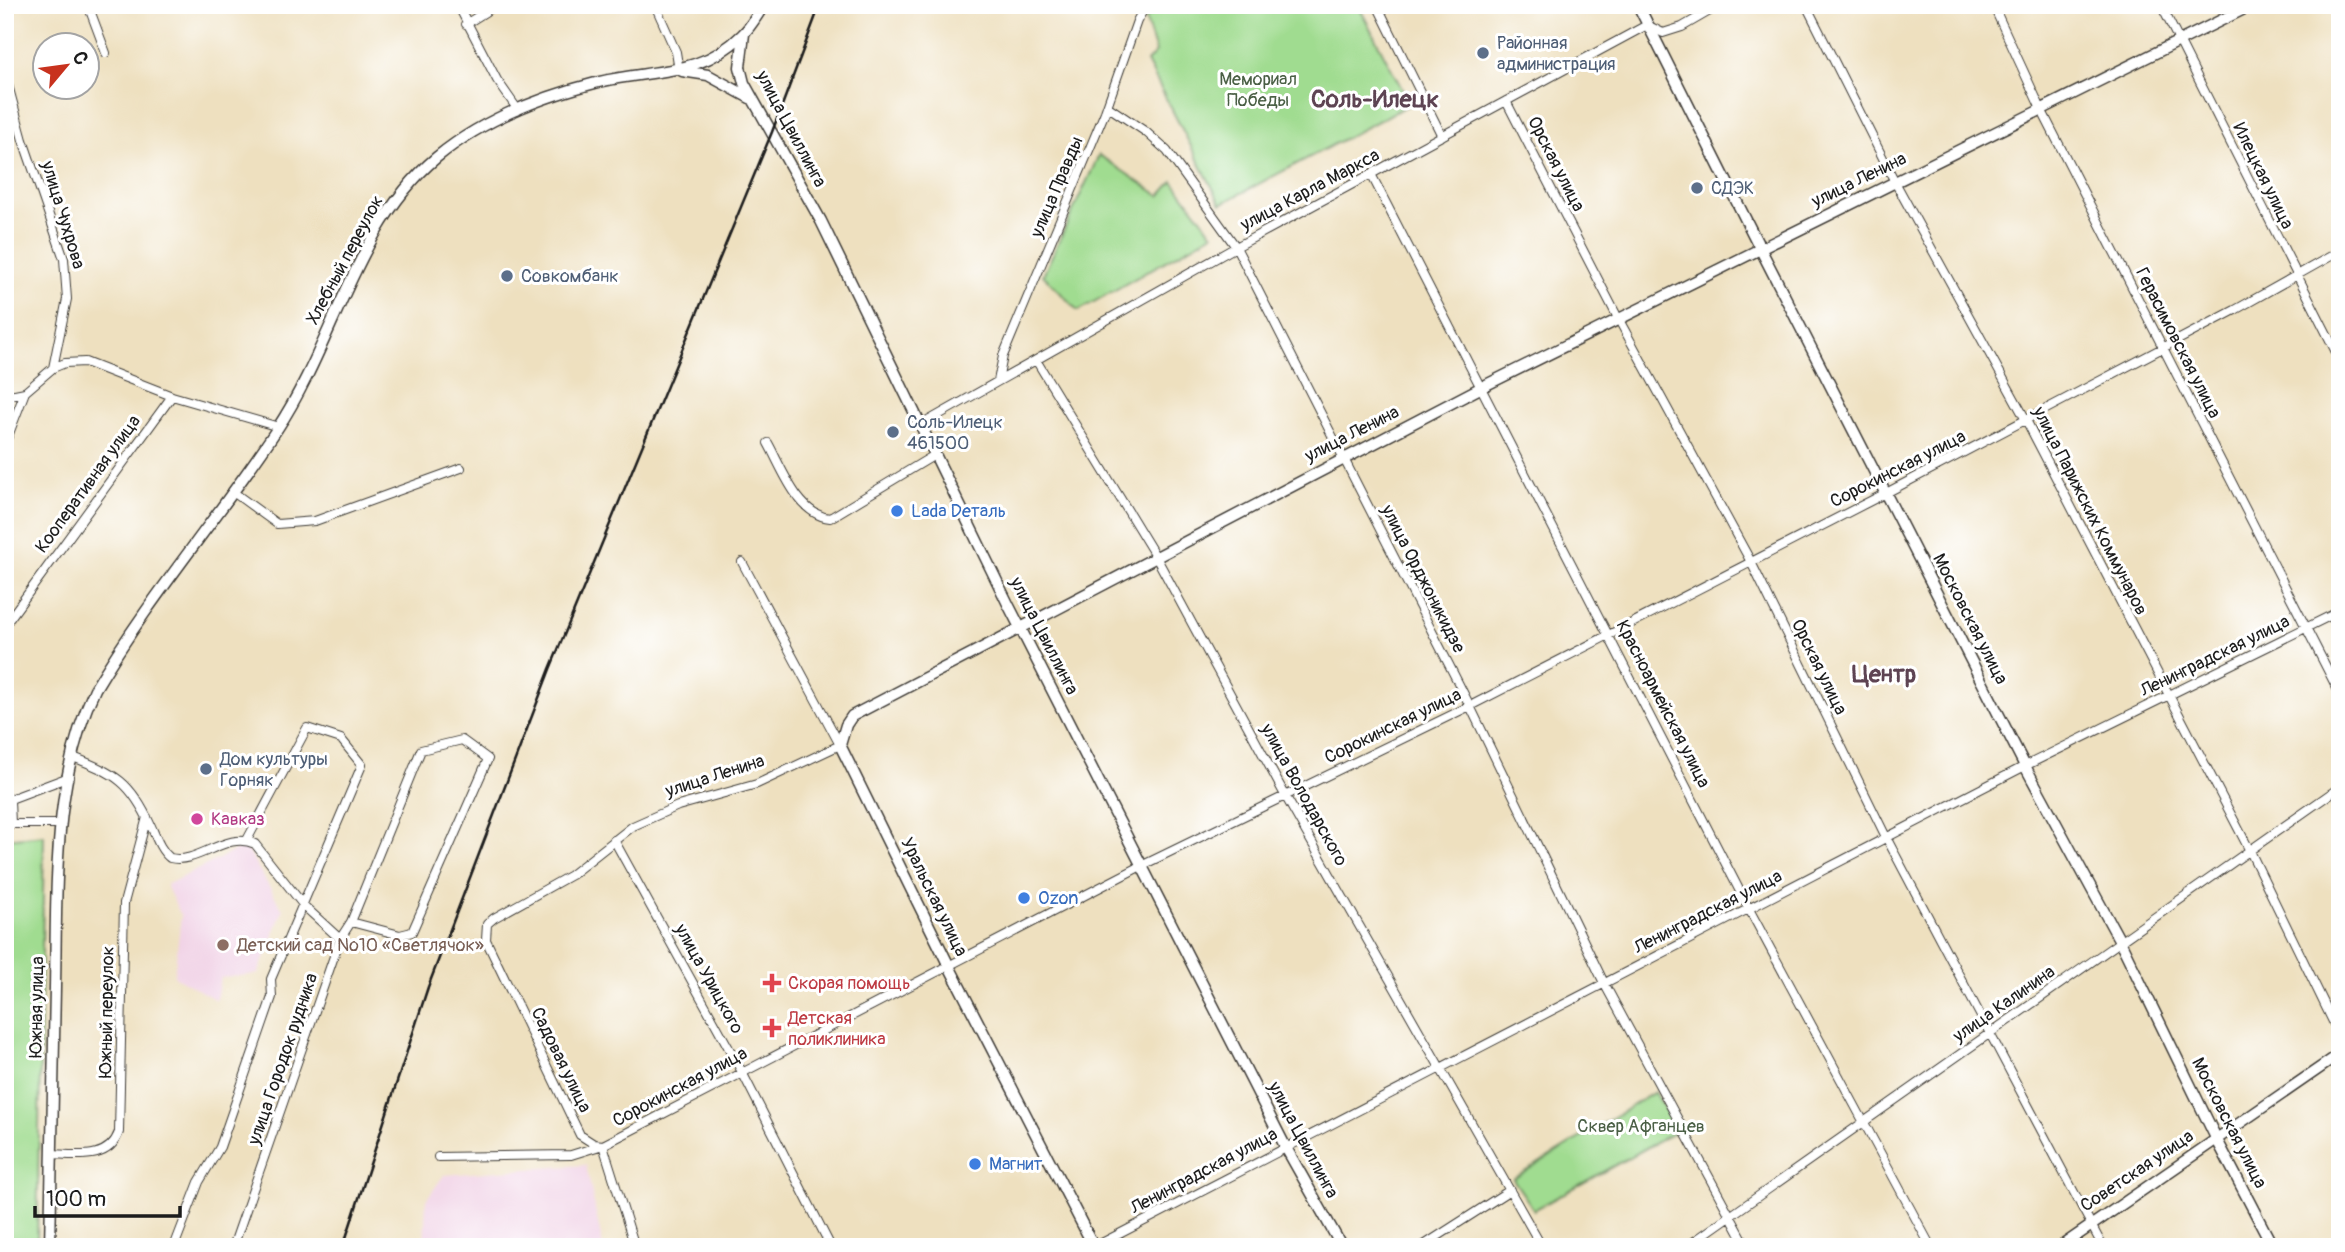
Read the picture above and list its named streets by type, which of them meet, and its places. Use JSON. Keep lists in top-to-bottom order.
{
  "streets": {
    "street": [
      "улица Цвиллинга",
      "Орская улица",
      "Илецкая улица",
      "улица Ленина",
      "улица Правды",
      "улица Карла Маркса",
      "улица Чухрова",
      "Хлебный переулок",
      "Герасимовская улица",
      "Сорокинская улица",
      "Кооперативная улица",
      "улица Парижских Коммунаров",
      "улица Орджоникидзе",
      "Московская улица",
      "Ленинградская улица",
      "Красноармейская улица",
      "улица Володарского",
      "Уральская улица",
      "улица Урицкого",
      "улица Калинина",
      "Южная улица",
      "Южный переулок",
      "улица Городок рудника",
      "Садовая улица",
      "Советская улица"
    ]
  },
  "crossings": [
    ["улица Цвиллинга", "улица Ленина"],
    ["улица Цвиллинга", "улица Карла Маркса"],
    ["улица Цвиллинга", "Хлебный переулок"],
    ["улица Цвиллинга", "Сорокинская улица"],
    ["улица Цвиллинга", "Ленинградская улица"],
    ["Орская улица", "улица Ленина"],
    ["Орская улица", "улица Карла Маркса"],
    ["Орская улица", "Сорокинская улица"],
    ["Орская улица", "Ленинградская улица"],
    ["Орская улица", "улица Калинина"],
    ["Орская улица", "Советская улица"],
    ["Илецкая улица", "улица Ленина"],
    ["Илецкая улица", "Сорокинская улица"],
    ["улица Ленина", "Герасимовская улица"],
    ["улица Ленина", "улица Парижских Коммунаров"],
    ["улица Ленина", "улица Орджоникидзе"],
    ["улица Ленина", "Московская улица"],
    ["улица Ленина", "Красноармейская улица"],
    ["улица Ленина", "улица Володарского"],
    ["улица Ленина", "Уральская улица"],
    ["улица Ленина", "улица Урицкого"],
    ["улица Ленина", "Садовая улица"],
    ["улица Правды", "улица Карла Маркса"],
    ["улица Правды", "улица Орджоникидзе"],
    ["улица Карла Маркса", "улица Орджоникидзе"],
    ["улица Карла Маркса", "Московская улица"],
    ["улица Карла Маркса", "Красноармейская улица"],
    ["улица Карла Маркса", "улица Володарского"],
    ["Хлебный переулок", "Южная улица"],
    ["Герасимовская улица", "Сорокинская улица"],
    ["Герасимовская улица", "Ленинградская улица"],
    ["Сорокинская улица", "улица Парижских Коммунаров"],
    ["Сорокинская улица", "улица Орджоникидзе"],
    ["Сорокинская улица", "Московская улица"],
    ["Сорокинская улица", "Красноармейская улица"],
    ["Сорокинская улица", "улица Володарского"],
    ["Сорокинская улица", "Уральская улица"],
    ["Сорокинская улица", "улица Урицкого"],
    ["Сорокинская улица", "Садовая улица"],
    ["улица Парижских Коммунаров", "Ленинградская улица"],
    ["улица Парижских Коммунаров", "улица Калинина"],
    ["улица Орджоникидзе", "Ленинградская улица"],
    ["улица Орджоникидзе", "улица Калинина"],
    ["Московская улица", "Ленинградская улица"],
    ["Московская улица", "улица Калинина"],
    ["Московская улица", "Советская улица"],
    ["Ленинградская улица", "Красноармейская улица"],
    ["Ленинградская улица", "улица Володарского"],
    ["Ленинградская улица", "Уральская улица"],
    ["Красноармейская улица", "улица Калинина"],
    ["Южная улица", "Южный переулок"]
  ],
  "districts": ["Соль-Илецк", "Центр"],
  "parks": ["Мемориал Победы", "Сквер Афганцев"],
  "places": {
    "other": [
      "Районная администрация",
      "СДЭК",
      "Совкомбанк",
      "Соль-Илецк 461500",
      "Lada Dеталь",
      "Дом культуры Горняк",
      "Кавказ",
      "Ozon",
      "Детский сад №10 «Светлячок»",
      "Магнит"
    ],
    "health": ["Скорая помощь", "Детская поликлиника"]
  },
  "scale_bar": "100 m",
  "north": "top right"
}
